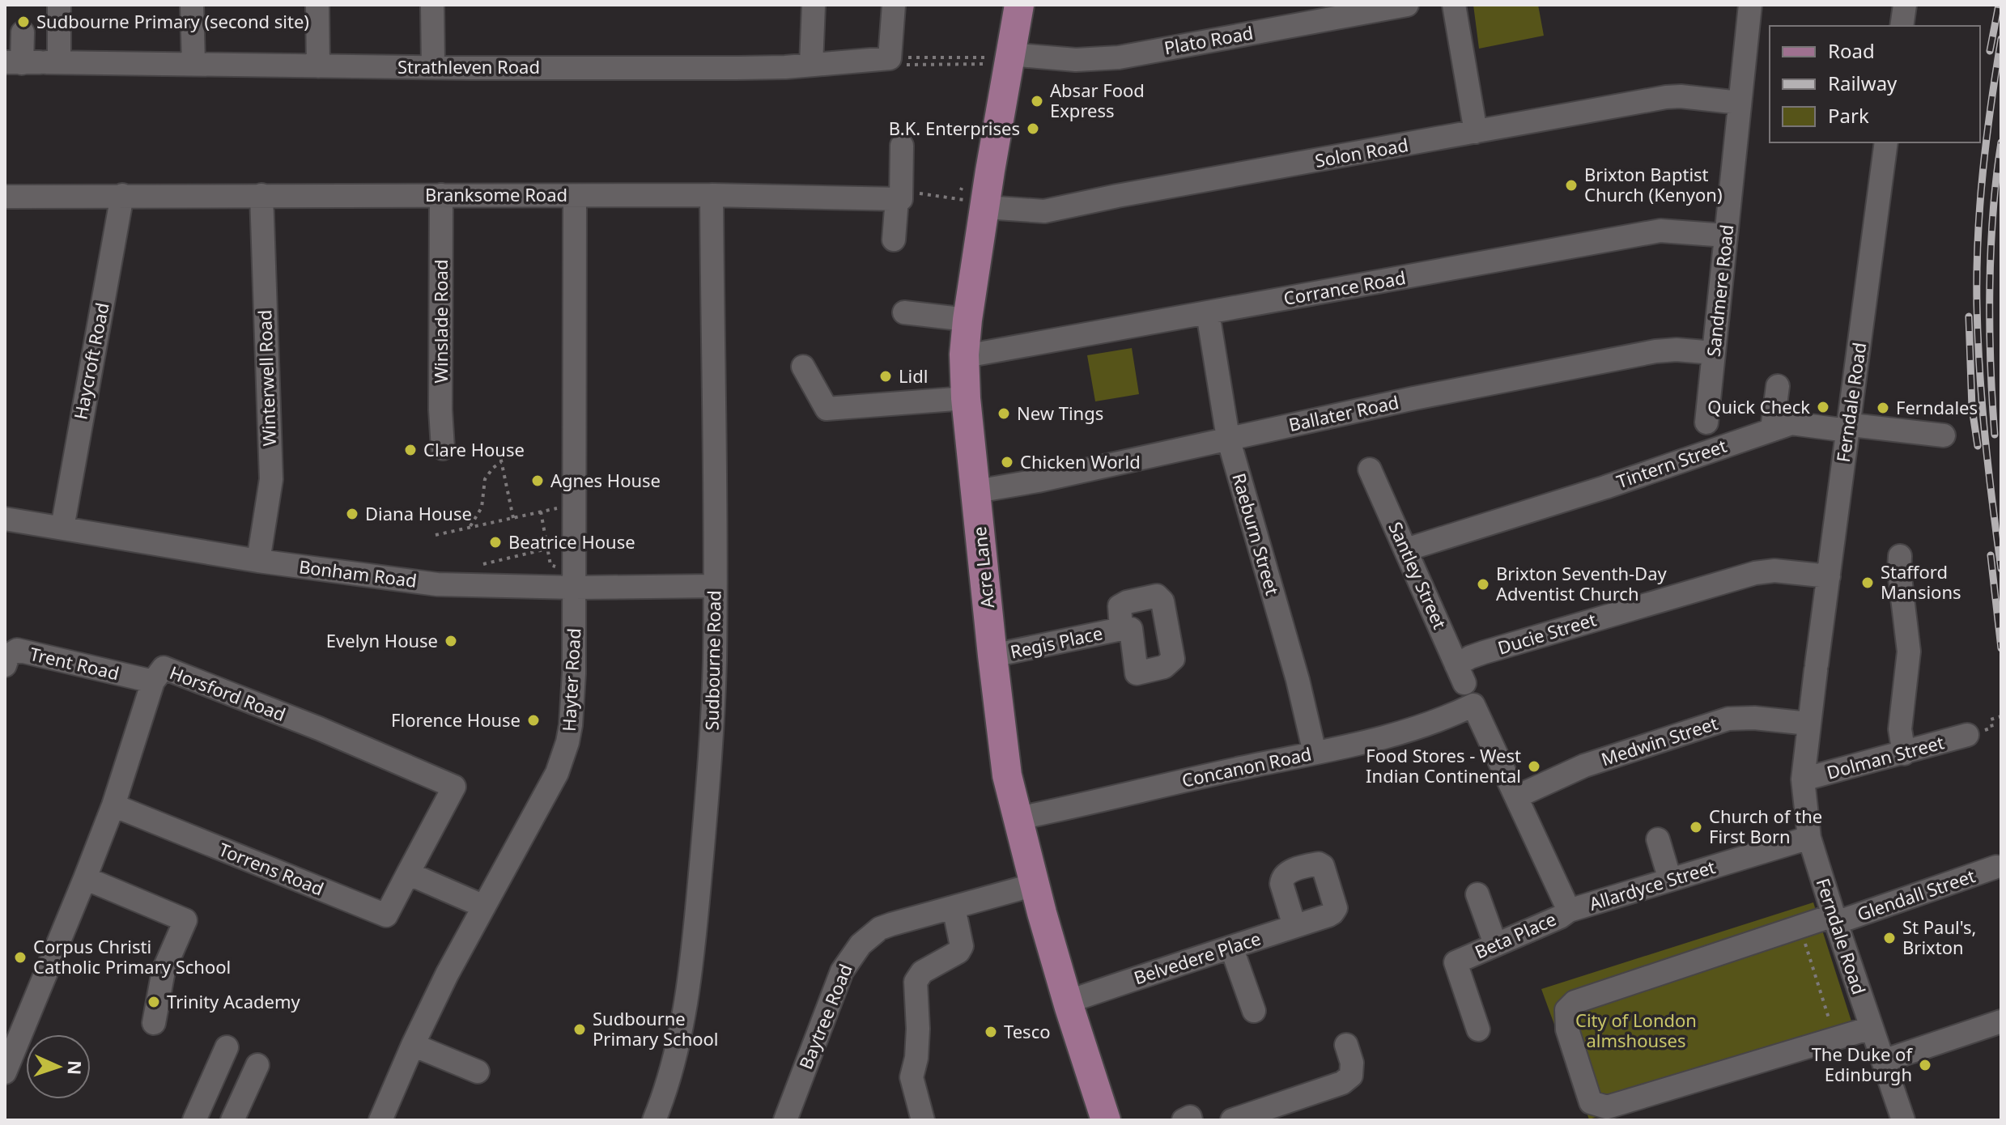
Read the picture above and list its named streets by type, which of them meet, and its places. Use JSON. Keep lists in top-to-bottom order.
{
  "streets": {
    "main road": ["Acre Lane"],
    "street": [
      "Plato Road",
      "Strathleven Road",
      "Solon Road",
      "Branksome Road",
      "Corrance Road",
      "Sandmere Road",
      "Winslade Road",
      "Haycroft Road",
      "Winterwell Road",
      "Ferndale Road",
      "Ballater Road",
      "Tintern Street",
      "Raeburn Street",
      "Bonham Road",
      "Santley Street",
      "Ducie Street",
      "Regis Place",
      "Sudbourne Road",
      "Trent Road",
      "Hayter Road",
      "Horsford Road",
      "Medwin Street",
      "Dolman Street",
      "Concanon Road",
      "Torrens Road",
      "Allardyce Street",
      "Glendall Street",
      "Beta Place",
      "Belvedere Place",
      "Baytree Road"
    ]
  },
  "crossings": [
    ["Plato Road", "Acre Lane"],
    ["Solon Road", "Sandmere Road"],
    ["Solon Road", "Acre Lane"],
    ["Branksome Road", "Winslade Road"],
    ["Branksome Road", "Haycroft Road"],
    ["Branksome Road", "Winterwell Road"],
    ["Branksome Road", "Sudbourne Road"],
    ["Branksome Road", "Hayter Road"],
    ["Corrance Road", "Sandmere Road"],
    ["Corrance Road", "Raeburn Street"],
    ["Corrance Road", "Acre Lane"],
    ["Sandmere Road", "Ballater Road"],
    ["Haycroft Road", "Bonham Road"],
    ["Winterwell Road", "Bonham Road"],
    ["Ferndale Road", "Tintern Street"],
    ["Ferndale Road", "Ducie Street"],
    ["Ferndale Road", "Medwin Street"],
    ["Ferndale Road", "Dolman Street"],
    ["Ferndale Road", "Allardyce Street"],
    ["Ferndale Road", "Glendall Street"],
    ["Ballater Road", "Raeburn Street"],
    ["Ballater Road", "Acre Lane"],
    ["Tintern Street", "Santley Street"],
    ["Raeburn Street", "Concanon Road"],
    ["Acre Lane", "Regis Place"],
    ["Acre Lane", "Concanon Road"],
    ["Acre Lane", "Belvedere Place"],
    ["Acre Lane", "Baytree Road"],
    ["Bonham Road", "Sudbourne Road"],
    ["Bonham Road", "Hayter Road"],
    ["Santley Street", "Ducie Street"],
    ["Trent Road", "Horsford Road"],
    ["Horsford Road", "Torrens Road"],
    ["Medwin Street", "Concanon Road"],
    ["Allardyce Street", "Beta Place"]
  ],
  "parks": ["City of London almshouses"],
  "places": [
    "Sudbourne Primary (second site)",
    "Absar Food Express",
    "B.K. Enterprises",
    "Brixton Baptist Church (Kenyon)",
    "Lidl",
    "Quick Check",
    "Ferndales",
    "New Tings",
    "Clare House",
    "Chicken World",
    "Agnes House",
    "Diana House",
    "Beatrice House",
    "Stafford Mansions",
    "Brixton Seventh-Day Adventist Church",
    "Evelyn House",
    "Florence House",
    "Food Stores - West Indian Continental",
    "Church of the First Born",
    "St Paul's, Brixton",
    "Corpus Christi Catholic Primary School",
    "Trinity Academy",
    "Sudbourne Primary School",
    "Tesco",
    "The Duke of Edinburgh"
  ],
  "legend": ["Road", "Railway", "Park"],
  "north": "right"
}
